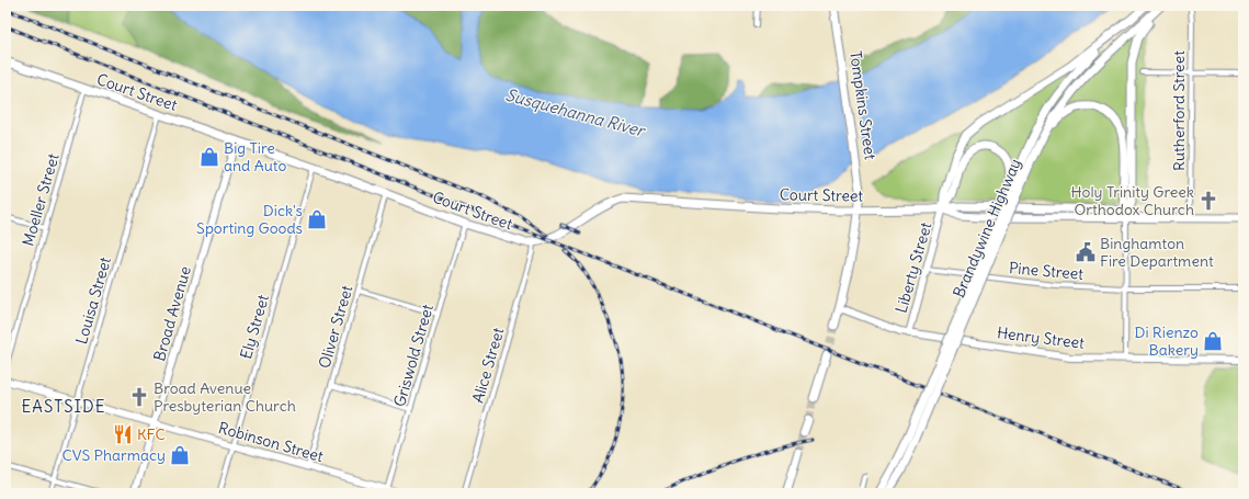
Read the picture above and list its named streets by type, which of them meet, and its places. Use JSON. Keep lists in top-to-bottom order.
{
  "streets": {
    "main road": ["Court Street", "Tompkins Street", "Brandywine Highway"],
    "street": [
      "Rutherford Street",
      "Moeller Street",
      "Liberty Street",
      "Pine Street",
      "Louisa Street",
      "Broad Avenue",
      "Ely Street",
      "Oliver Street",
      "Henry Street",
      "Griswold Street",
      "Alice Street",
      "Robinson Street"
    ]
  },
  "crossings": [
    ["Court Street", "Tompkins Street"],
    ["Court Street", "Rutherford Street"],
    ["Court Street", "Moeller Street"],
    ["Court Street", "Liberty Street"],
    ["Court Street", "Louisa Street"],
    ["Court Street", "Broad Avenue"],
    ["Court Street", "Ely Street"],
    ["Court Street", "Oliver Street"],
    ["Court Street", "Griswold Street"],
    ["Court Street", "Alice Street"],
    ["Tompkins Street", "Henry Street"],
    ["Liberty Street", "Pine Street"],
    ["Liberty Street", "Henry Street"],
    ["Louisa Street", "Robinson Street"],
    ["Broad Avenue", "Robinson Street"],
    ["Ely Street", "Robinson Street"],
    ["Oliver Street", "Robinson Street"],
    ["Griswold Street", "Robinson Street"]
  ],
  "districts": ["EASTSIDE"],
  "water": ["Susquehanna River"],
  "places": {
    "shop": [
      "Big Tire and Auto",
      "Dick's Sporting Goods",
      "Di Rienzo Bakery",
      "CVS Pharmacy"
    ],
    "church": ["Holy Trinity Greek Orthodox Church", "Broad Avenue Presbyterian Church"],
    "public building": ["Binghamton Fire Department"],
    "restaurant": ["KFC"]
  }
}
